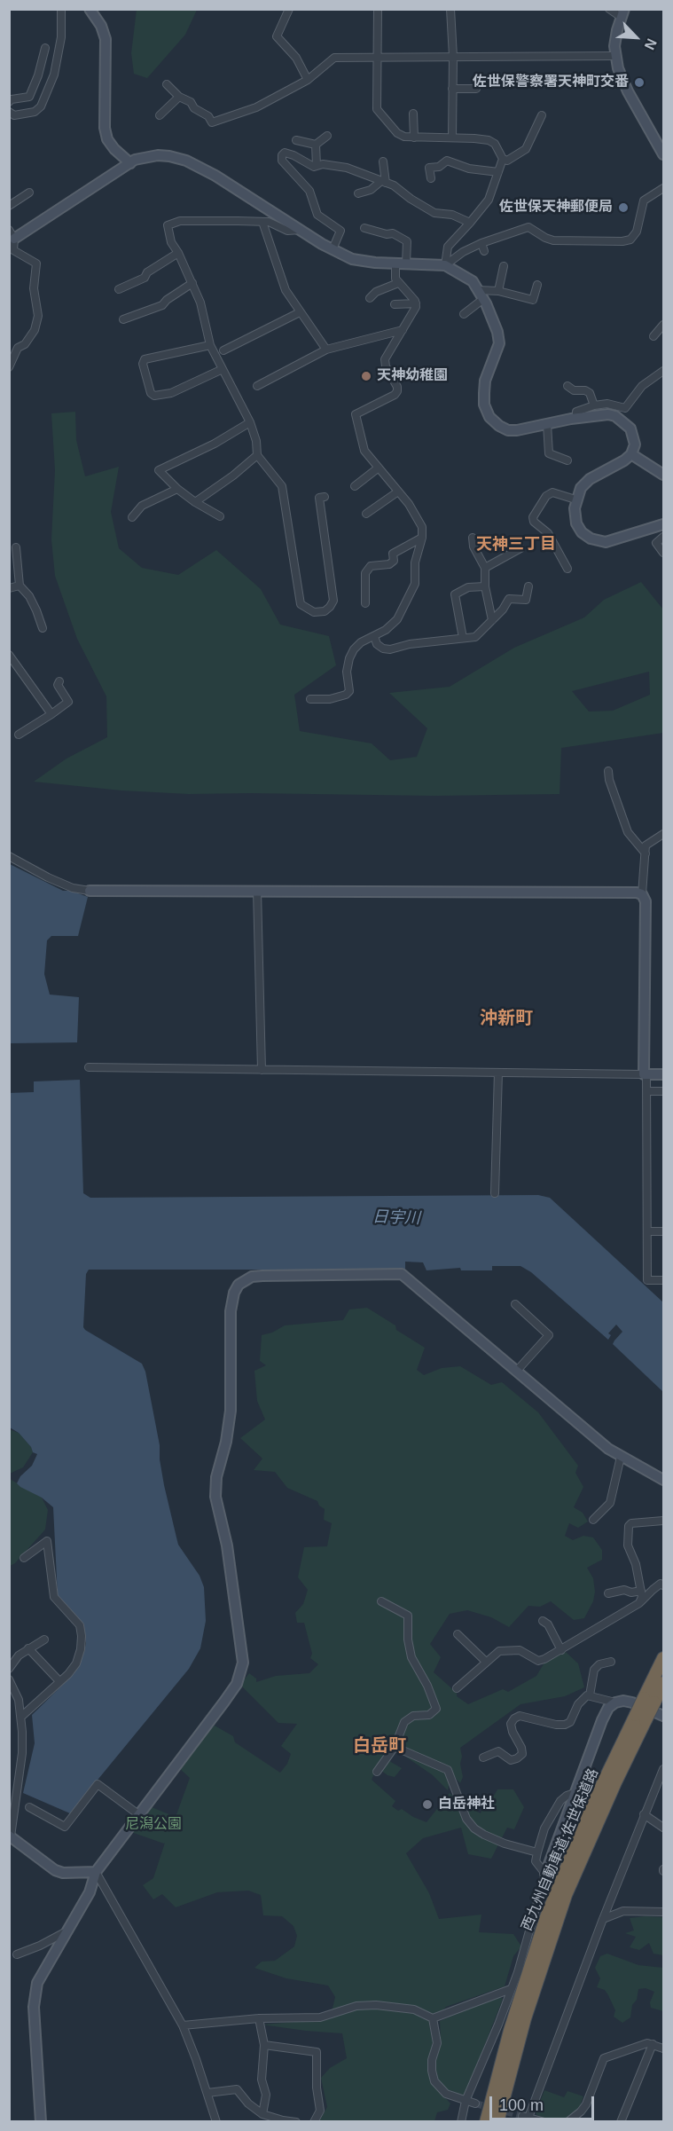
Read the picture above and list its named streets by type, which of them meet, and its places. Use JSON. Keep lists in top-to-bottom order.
{
  "streets": {
    "highway": ["西九州自動車道;佐世保道路"]
  },
  "districts": ["天神三丁目", "沖新町", "白岳町"],
  "water": ["日宇川"],
  "parks": ["尼潟公園"],
  "places": [
    "佐世保警察署天神町交番",
    "佐世保天神郵便局",
    "天神幼稚園",
    "白岳神社"
  ],
  "scale_bar": "100 m",
  "north": "bottom right"
}
